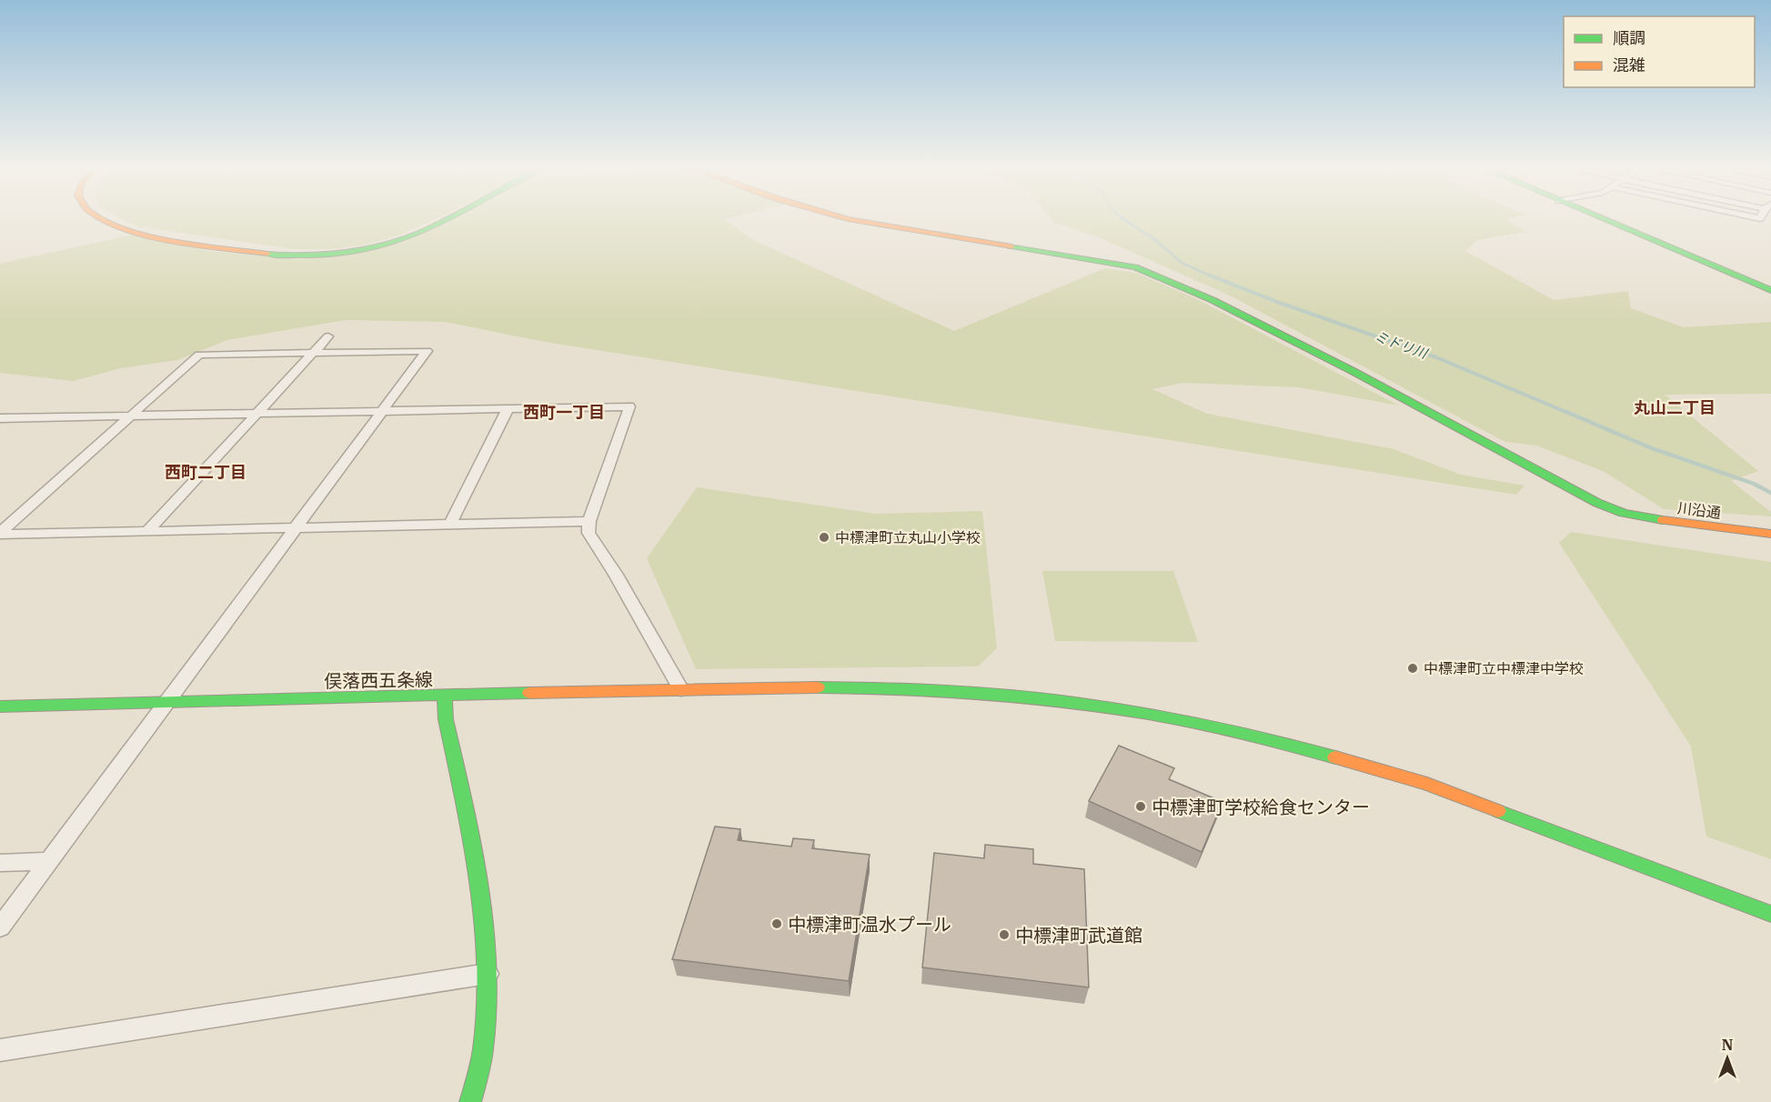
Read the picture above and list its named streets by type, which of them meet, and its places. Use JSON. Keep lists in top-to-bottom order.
{
  "streets": {
    "street": ["川沿通", "俣落西五条線"]
  },
  "districts": ["丸山二丁目", "西町一丁目", "西町二丁目"],
  "water": ["ミドリ川"],
  "places": [
    "中標津町立丸山小学校",
    "中標津町立中標津中学校",
    "中標津町学校給食センター",
    "中標津町温水プール",
    "中標津町武道館"
  ],
  "legend": ["順調", "混雑"],
  "north": "top"
}
